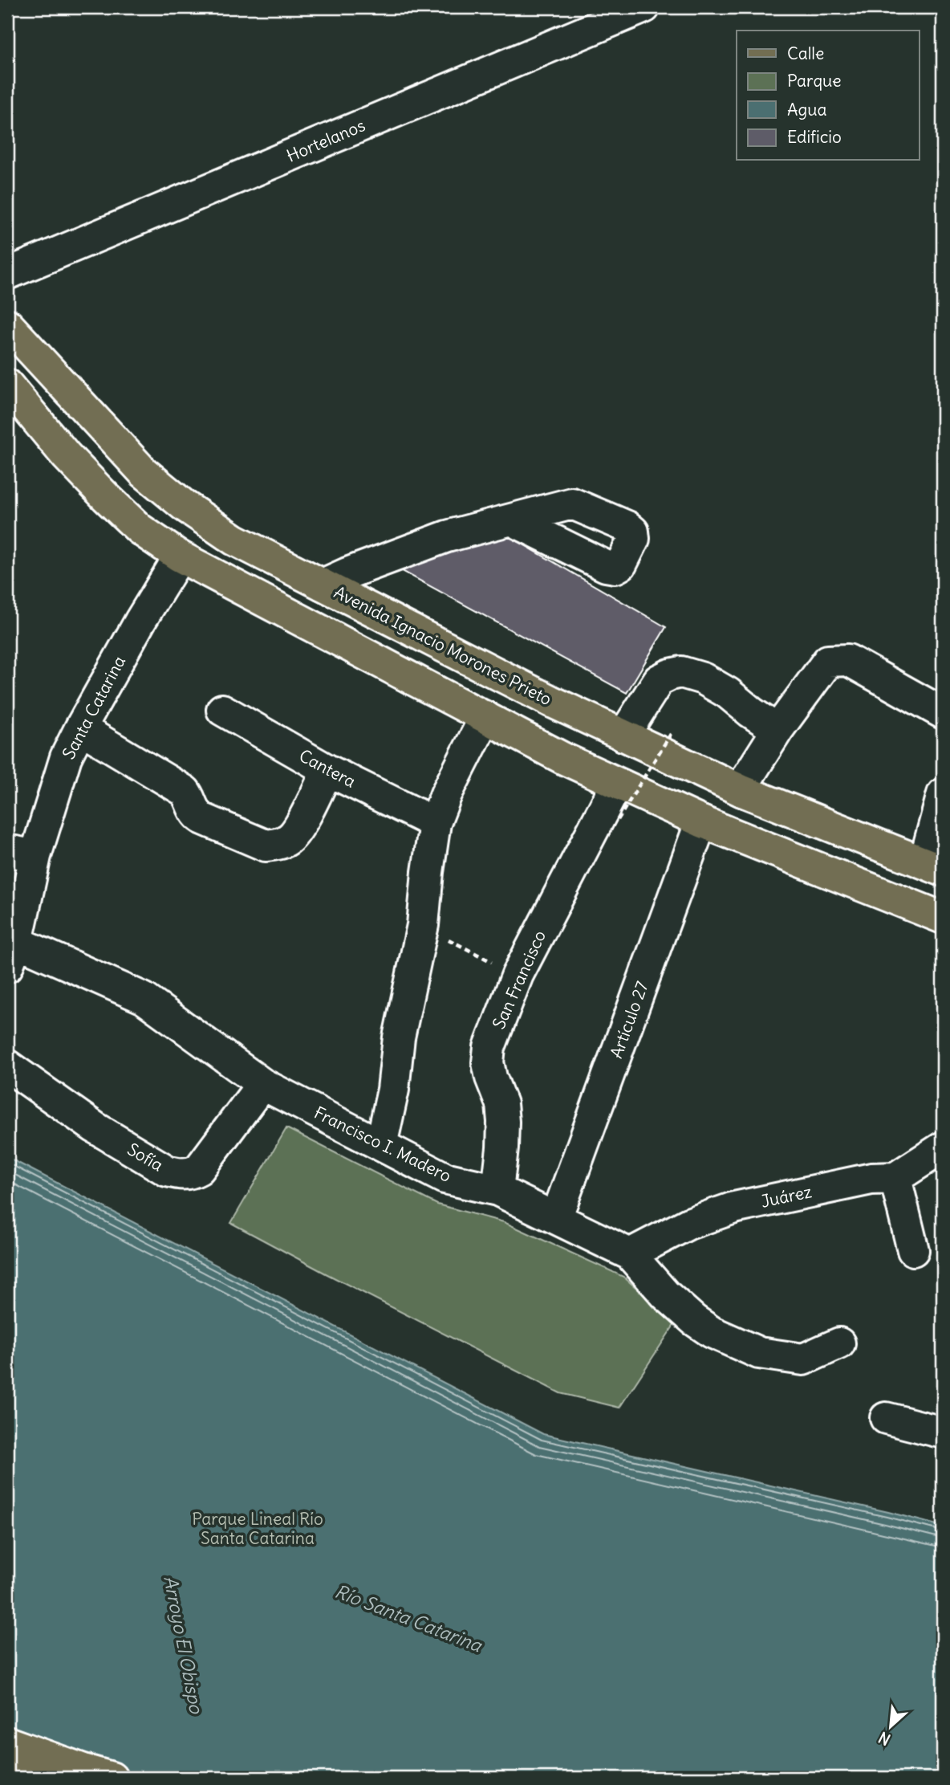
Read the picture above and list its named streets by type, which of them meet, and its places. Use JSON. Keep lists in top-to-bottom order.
{
  "streets": {
    "main road": ["Avenida Ignacio Morones Prieto"],
    "street": [
      "Hortelanos",
      "Santa Catarina",
      "Cantera",
      "San Francisco",
      "Artículo 27",
      "Francisco I. Madero",
      "Sofía",
      "Juárez"
    ]
  },
  "crossings": [
    ["Santa Catarina", "Francisco I. Madero"],
    ["San Francisco", "Francisco I. Madero"],
    ["Artículo 27", "Francisco I. Madero"],
    ["Francisco I. Madero", "Sofía"],
    ["Francisco I. Madero", "Juárez"]
  ],
  "water": ["Río Santa Catarina", "Arroyo El Obispo"],
  "parks": ["Parque Lineal Río Santa Catarina"],
  "legend": [
    "Calle",
    "Parque",
    "Agua",
    "Edificio"
  ],
  "north": "bottom left"
}
